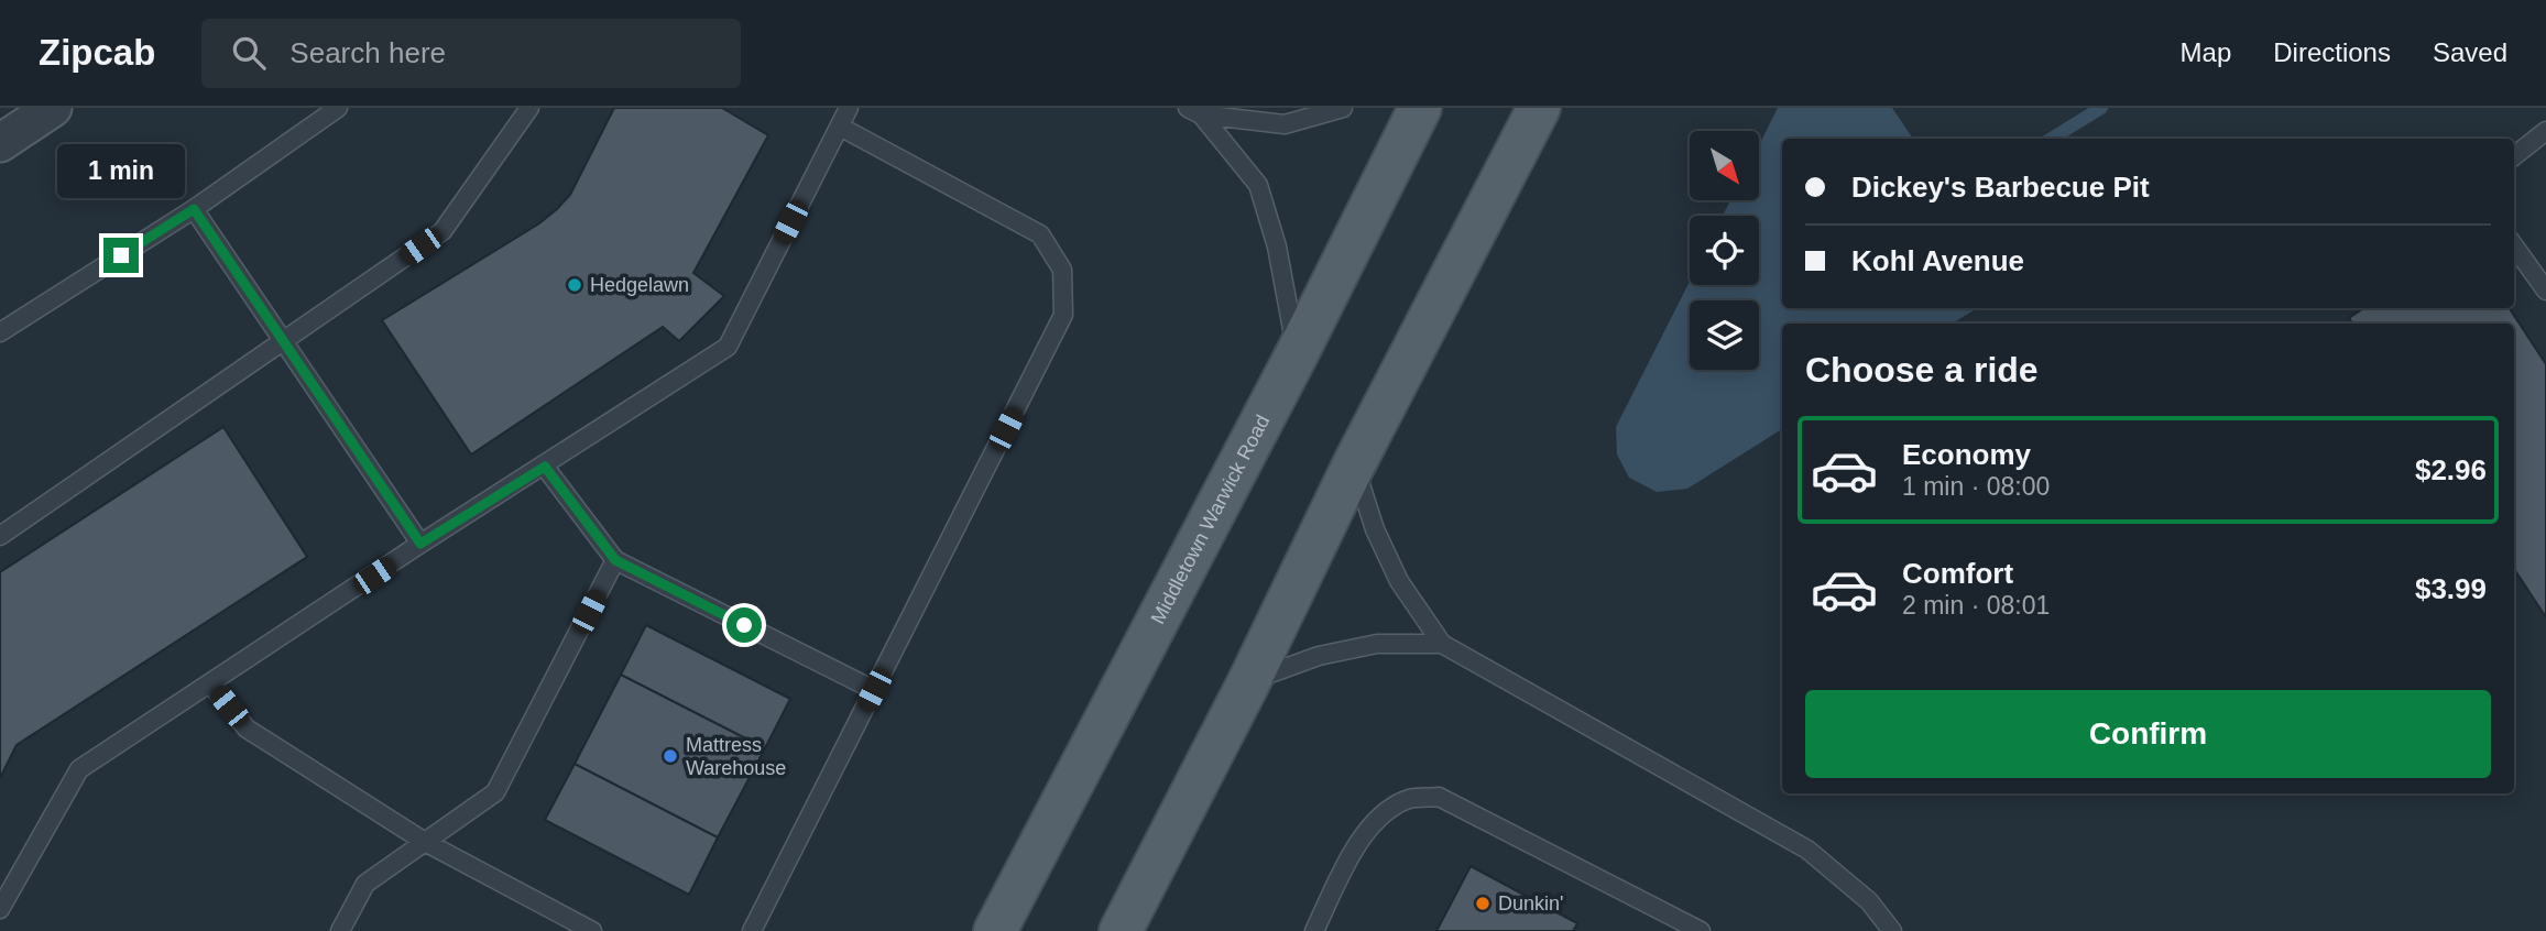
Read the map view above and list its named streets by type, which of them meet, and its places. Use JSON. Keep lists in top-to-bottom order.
{
  "streets": {
    "main road": ["Middletown Warwick Road"]
  },
  "places": ["Hedgelawn", "Mattress Warehouse", "Dunkin'"],
  "north": "bottom right",
  "page": {
    "header": "Zipcab",
    "search": "Search here",
    "nav": ["Map", "Directions", "Saved"],
    "banner": ["Dickey's Barbecue Pit", "Kohl Avenue"],
    "bubble": "1 min",
    "heading": "Choose a ride",
    "list": [
      {
        "name": "Economy",
        "note": "1 min · 08:00",
        "value": "$2.96"
      },
      {
        "name": "Comfort",
        "note": "2 min · 08:01",
        "value": "$3.99"
      }
    ],
    "buttons": "Confirm"
  }
}
